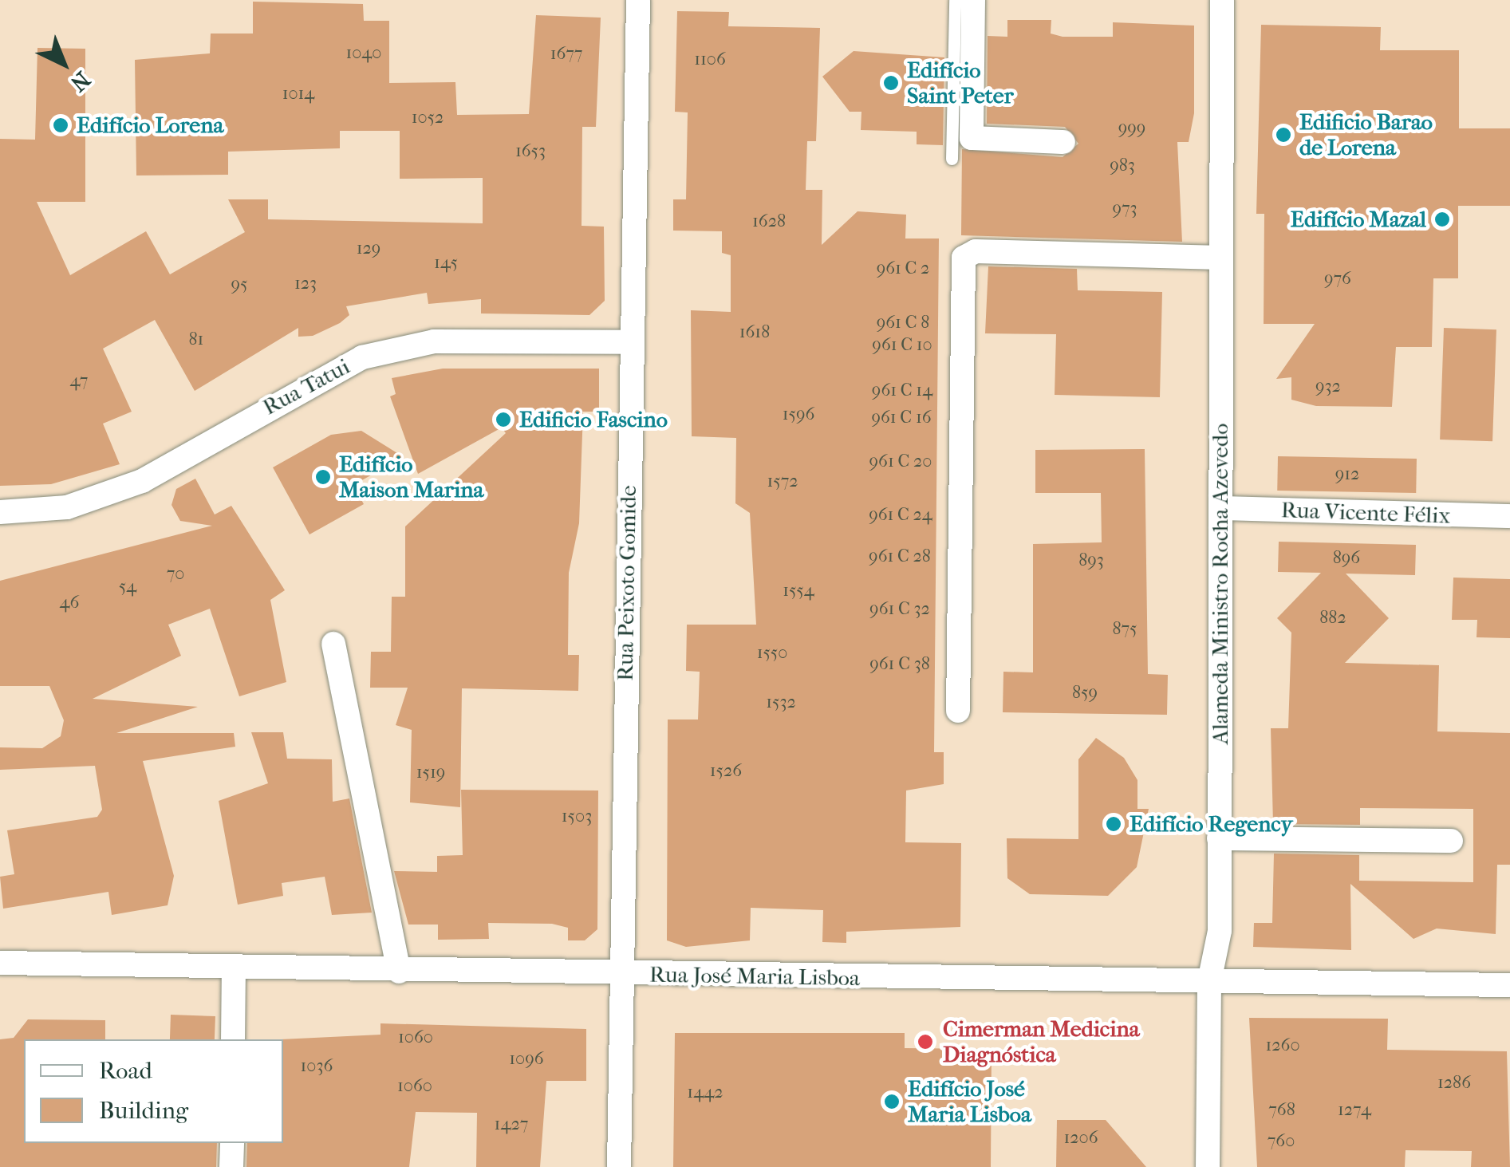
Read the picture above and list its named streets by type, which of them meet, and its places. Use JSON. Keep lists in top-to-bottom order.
{
  "streets": {
    "street": [
      "Rua Tatui",
      "Rua Vicente Félix",
      "Rua Peixoto Gomide",
      "Alameda Ministro Rocha Azevedo",
      "Rua José Maria Lisboa"
    ]
  },
  "crossings": [
    ["Rua Tatui", "Rua Peixoto Gomide"],
    ["Rua Vicente Félix", "Alameda Ministro Rocha Azevedo"],
    ["Rua Peixoto Gomide", "Rua José Maria Lisboa"],
    ["Alameda Ministro Rocha Azevedo", "Rua José Maria Lisboa"]
  ],
  "places": [
    "Edifício Saint Peter",
    "Edifício Lorena",
    "Edificio Barao de Lorena",
    "Edifício Mazal",
    "Edificio Fascino",
    "Edifício Maison Marina",
    "Edifício Regency",
    "Cimerman Medicina Diagnóstica",
    "Edifício José Maria Lisboa"
  ],
  "house_numbers": [
    "1040",
    "1677",
    "1106",
    "1014",
    "1052",
    "999",
    "1653",
    "983",
    "973",
    "1628",
    "129",
    "145",
    "961 C 2",
    "976",
    "123",
    "95",
    "961 C 8",
    "1618",
    "81",
    "961 C 10",
    "47",
    "932",
    "961 C 14",
    "1596",
    "961 C 16",
    "961 C 20",
    "912",
    "1572",
    "961 C 24",
    "961 C 28",
    "896",
    "893",
    "70",
    "54",
    "1554",
    "46",
    "961 C 32",
    "882",
    "875",
    "1550",
    "961 C 38",
    "859",
    "1532",
    "1526",
    "1519",
    "1503",
    "1060",
    "1260",
    "1096",
    "1036",
    "1286",
    "1060",
    "1442",
    "768",
    "1274",
    "1427",
    "1206",
    "760"
  ],
  "legend": ["Road", "Building"],
  "north": "bottom right"
}
